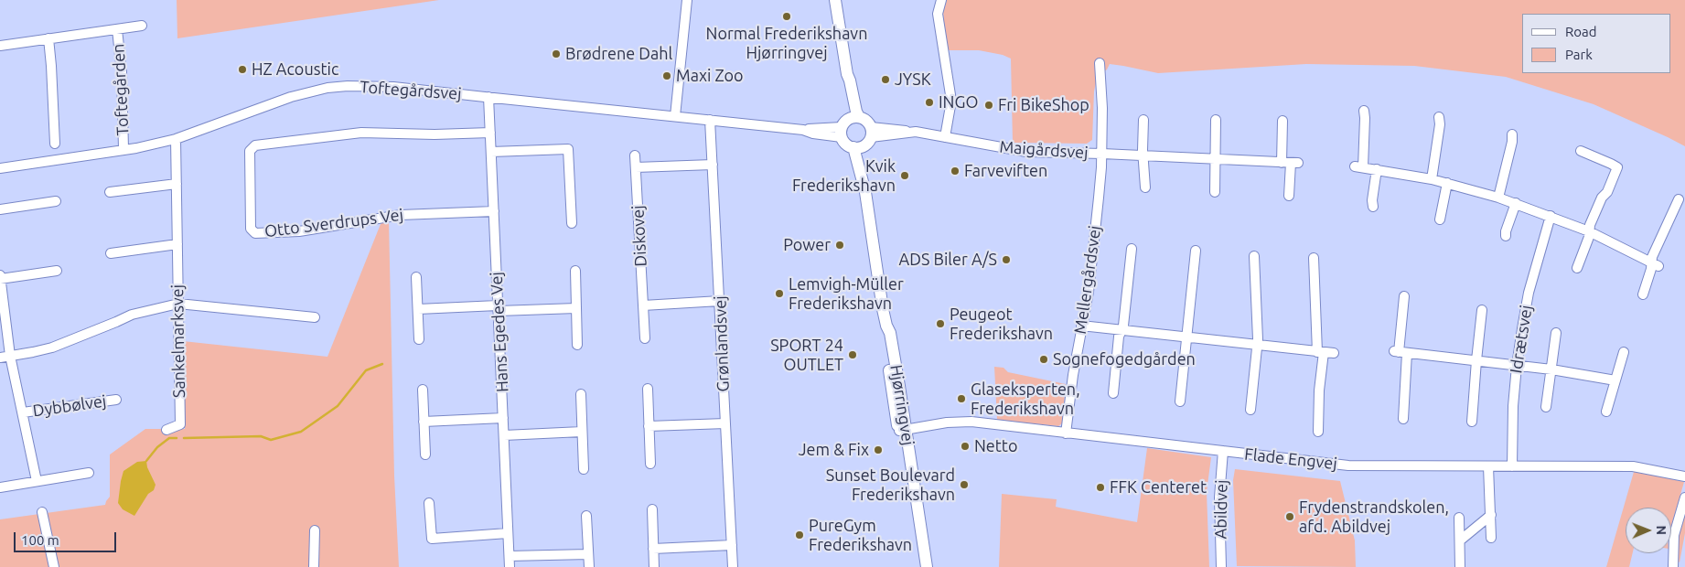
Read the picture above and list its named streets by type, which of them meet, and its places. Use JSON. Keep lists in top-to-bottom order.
{
  "streets": {
    "main road": ["Hjørringvej"],
    "street": [
      "Toftegården",
      "Toftegårdsvej",
      "Maigårdsvej",
      "Otto Sverdrups Vej",
      "Diskovej",
      "Mellergårdsvej",
      "Hans Egedes Vej",
      "Idrætsvej",
      "Sankelmarksvej",
      "Grønlandsvej",
      "Dybbølvej",
      "Flade Engvej",
      "Abildvej"
    ]
  },
  "crossings": [
    ["Toftegården", "Toftegårdsvej"],
    ["Toftegårdsvej", "Hans Egedes Vej"],
    ["Toftegårdsvej", "Sankelmarksvej"],
    ["Toftegårdsvej", "Grønlandsvej"],
    ["Maigårdsvej", "Mellergårdsvej"],
    ["Maigårdsvej", "Hjørringvej"],
    ["Otto Sverdrups Vej", "Hans Egedes Vej"],
    ["Mellergårdsvej", "Flade Engvej"],
    ["Idrætsvej", "Flade Engvej"],
    ["Hjørringvej", "Flade Engvej"],
    ["Flade Engvej", "Abildvej"]
  ],
  "places": [
    "Normal Frederikshavn Hjørringvej",
    "Brødrene Dahl",
    "HZ Acoustic",
    "Maxi Zoo",
    "JYSK",
    "INGO",
    "Fri BikeShop",
    "Farveviften",
    "Kvik Frederikshavn",
    "Power",
    "ADS Biler A/S",
    "Lemvigh-Müller Frederikshavn",
    "Peugeot Frederikshavn",
    "SPORT 24 OUTLET",
    "Sognefogedgården",
    "Glaseksperten, Frederikshavn",
    "Netto",
    "Jem & Fix",
    "Sunset Boulevard Frederikshavn",
    "FFK Centeret",
    "Frydenstrandskolen, afd. Abildvej",
    "PureGym Frederikshavn"
  ],
  "legend": ["Road", "Park"],
  "scale_bar": "100 m",
  "north": "right"
}
